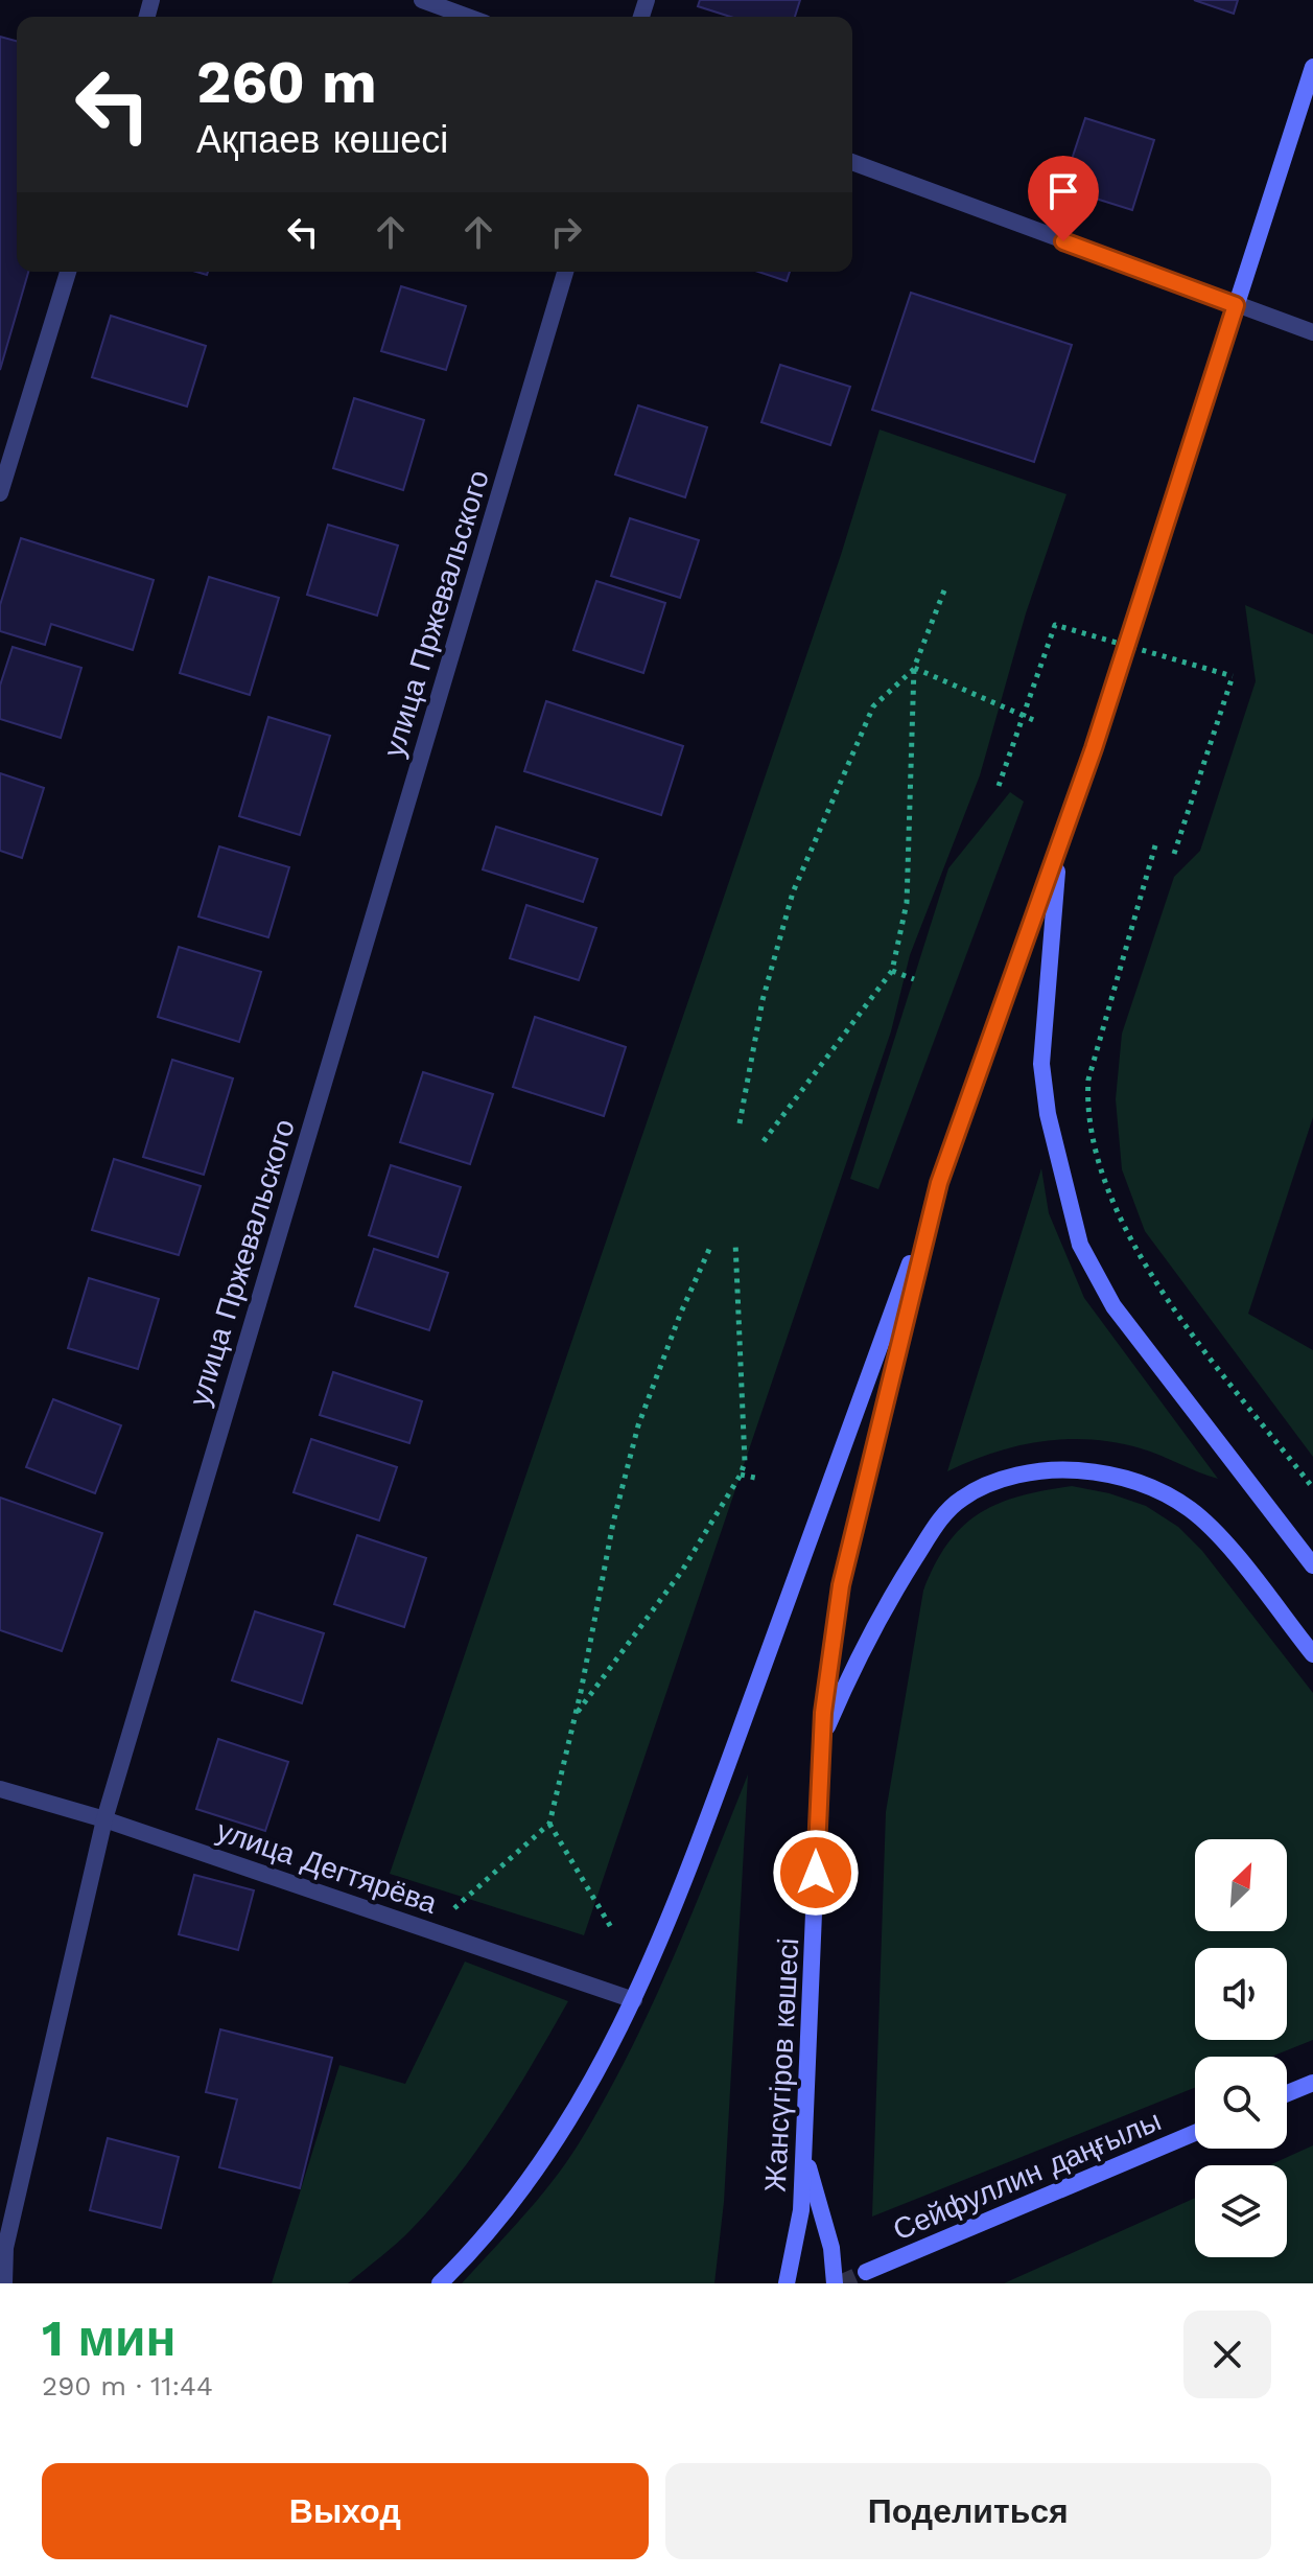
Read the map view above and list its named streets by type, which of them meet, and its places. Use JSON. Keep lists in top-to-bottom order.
{
  "streets": {
    "main road": ["Жансүгіров көшесі", "Сейфуллин даңғылы"],
    "street": ["улица Пржевальского", "улица Дегтярёва"]
  },
  "crossings": [
    ["улица Пржевальского", "улица Дегтярёва"]
  ],
  "north": "top right",
  "page": {
    "turn": ["260 m", "Ақпаев көшесі"],
    "heading": ["1 мин", "290 m · 11:44"],
    "buttons": ["Выход", "Поделиться"]
  }
}
